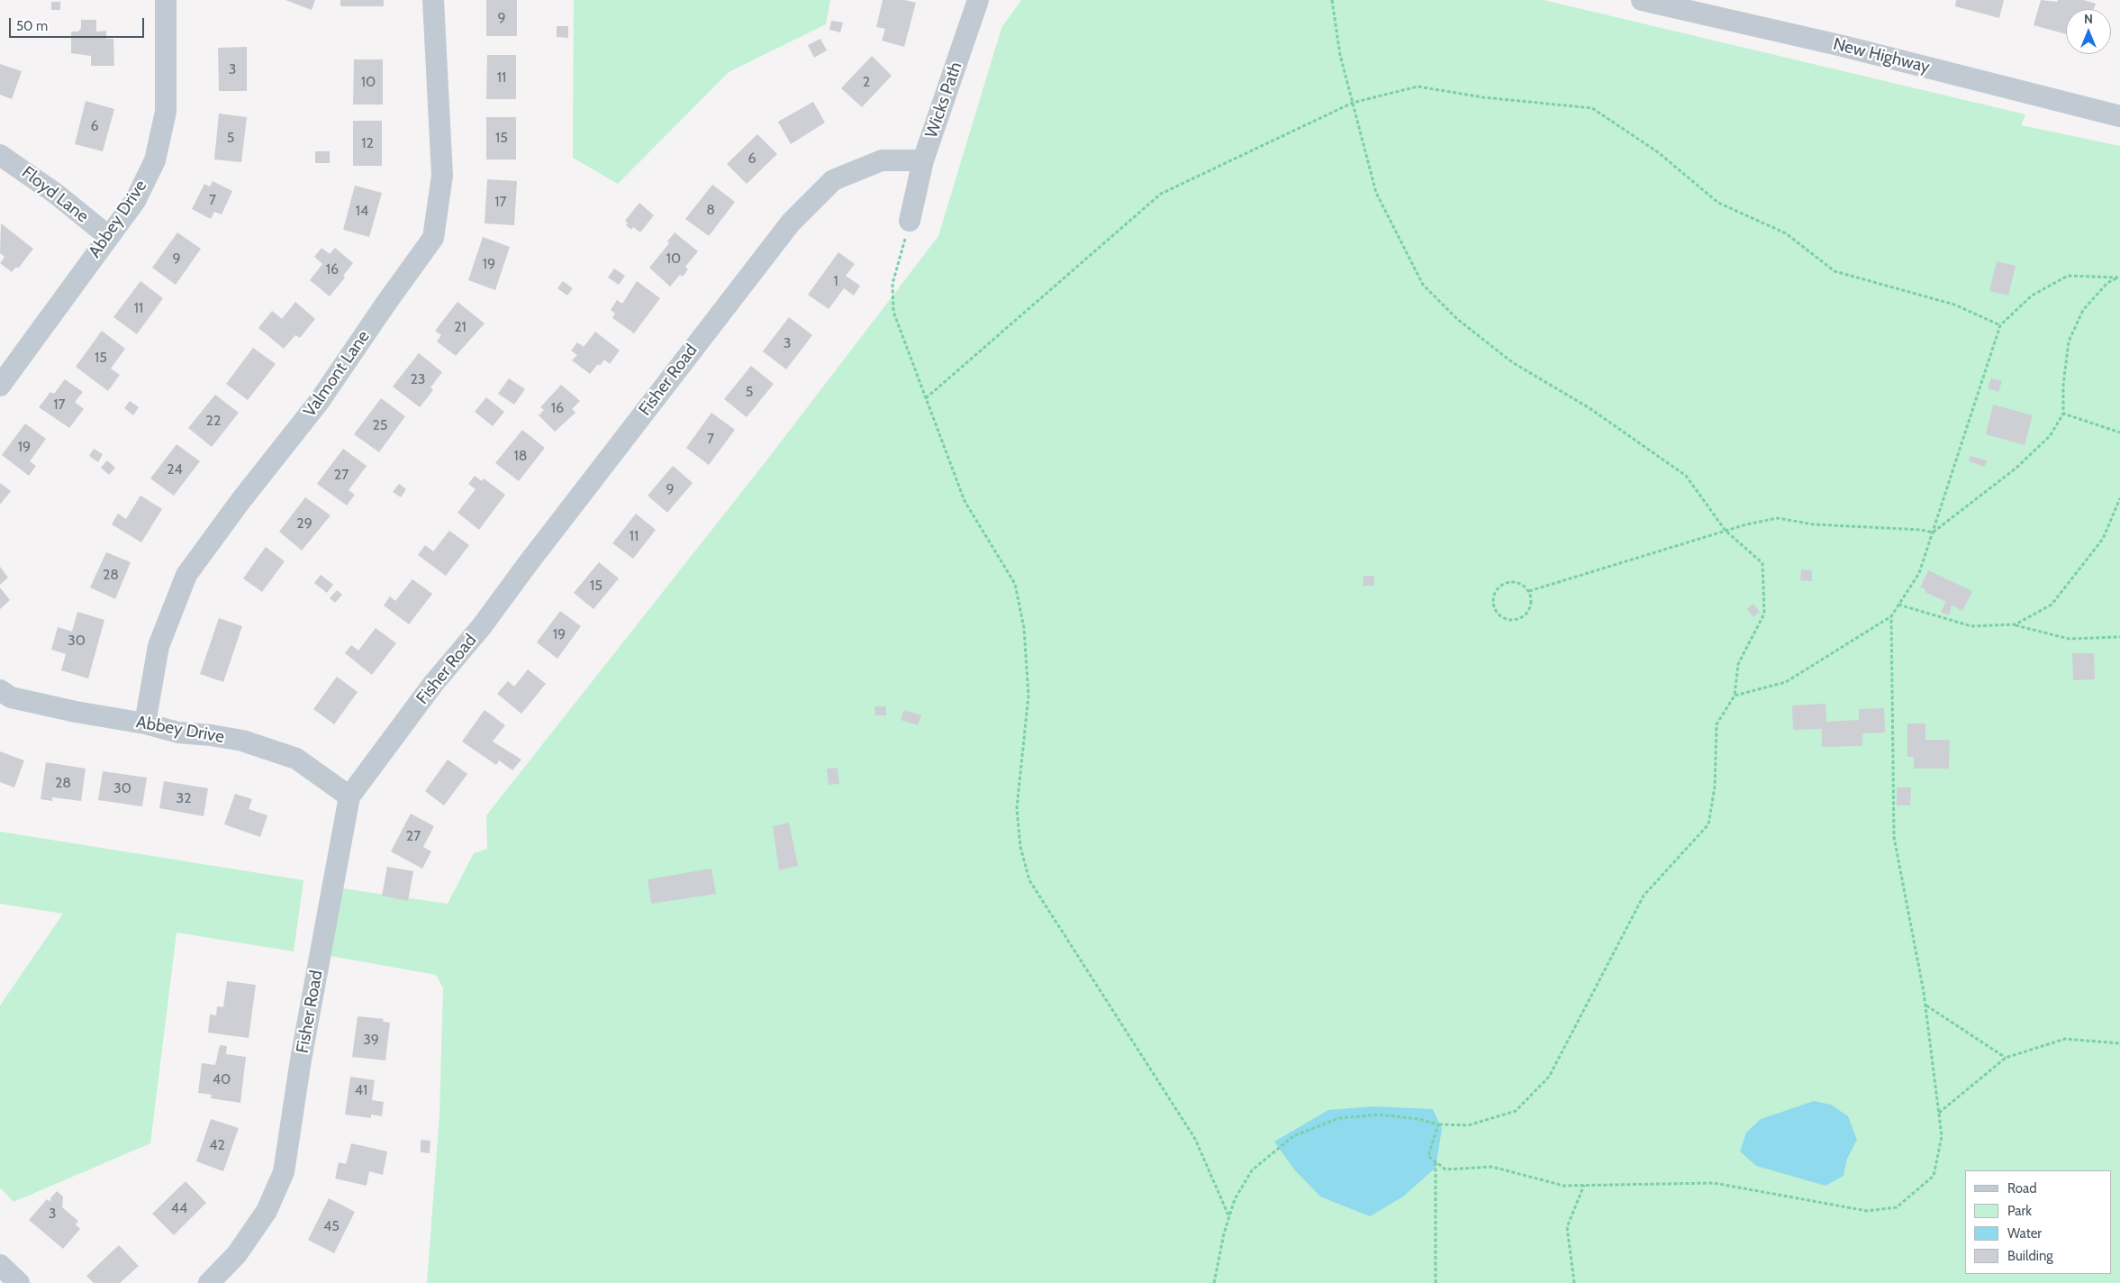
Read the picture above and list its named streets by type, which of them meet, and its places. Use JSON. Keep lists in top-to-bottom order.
{
  "streets": {
    "street": [
      "New Highway",
      "Wicks Path",
      "Floyd Lane",
      "Abbey Drive",
      "Valmont Lane",
      "Fisher Road"
    ]
  },
  "crossings": [
    ["Wicks Path", "Fisher Road"],
    ["Floyd Lane", "Abbey Drive"],
    ["Abbey Drive", "Valmont Lane"],
    ["Abbey Drive", "Fisher Road"]
  ],
  "house_numbers": [
    "9",
    "3",
    "11",
    "10",
    "2",
    "6",
    "5",
    "15",
    "12",
    "6",
    "7",
    "17",
    "8",
    "14",
    "9",
    "10",
    "19",
    "16",
    "1",
    "11",
    "21",
    "3",
    "15",
    "23",
    "5",
    "17",
    "16",
    "22",
    "25",
    "7",
    "19",
    "18",
    "24",
    "27",
    "9",
    "29",
    "11",
    "28",
    "15",
    "19",
    "30",
    "28",
    "30",
    "32",
    "27",
    "39",
    "40",
    "41",
    "42",
    "44",
    "3",
    "45"
  ],
  "legend": [
    "Road",
    "Park",
    "Water",
    "Building"
  ],
  "scale_bar": "50 m",
  "north": "top"
}
